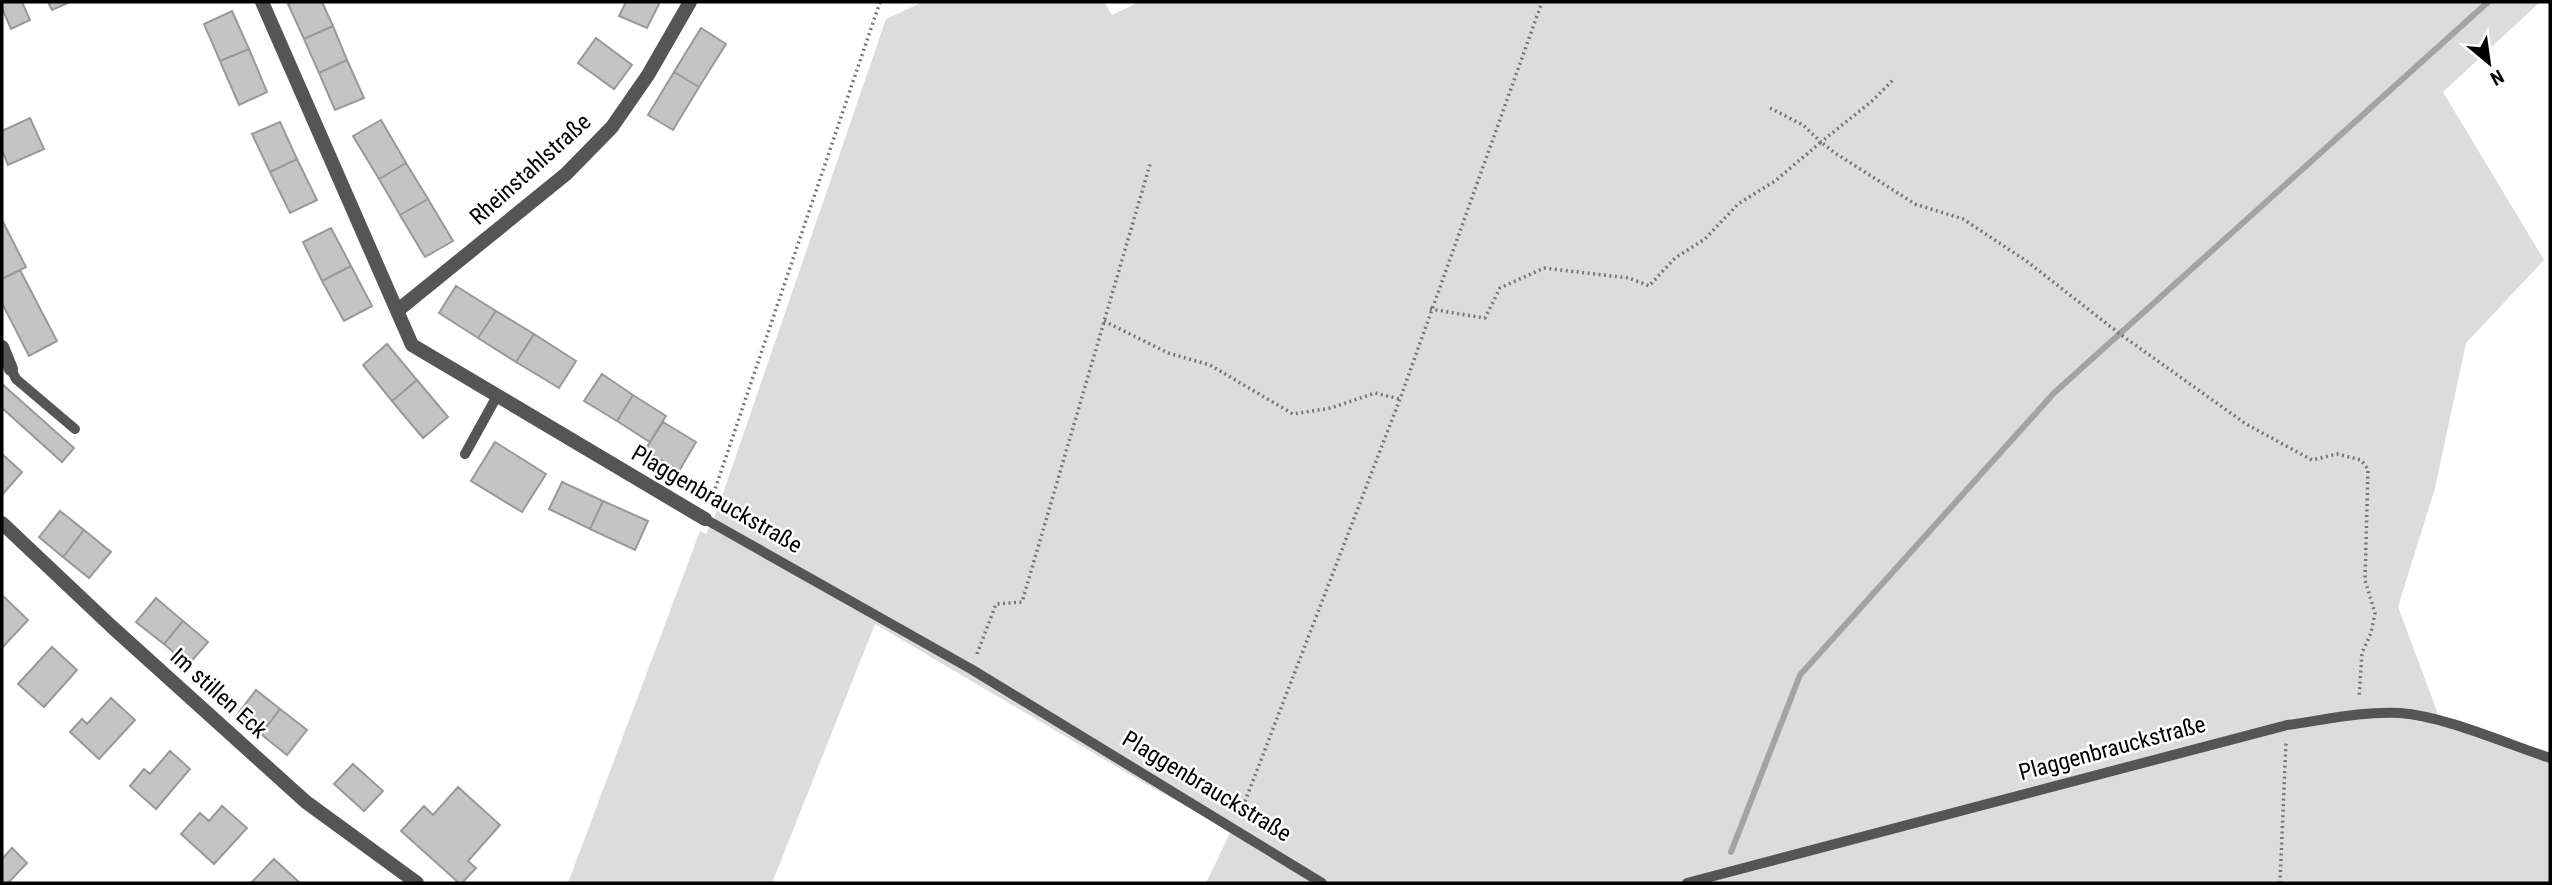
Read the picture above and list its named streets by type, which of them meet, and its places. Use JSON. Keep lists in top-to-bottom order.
{
  "streets": {
    "street": ["Rheinstahlstraße", "Plaggenbrauckstraße", "Im stillen Eck"]
  },
  "crossings": [
    ["Rheinstahlstraße", "Plaggenbrauckstraße"]
  ],
  "north": "bottom right"
}
